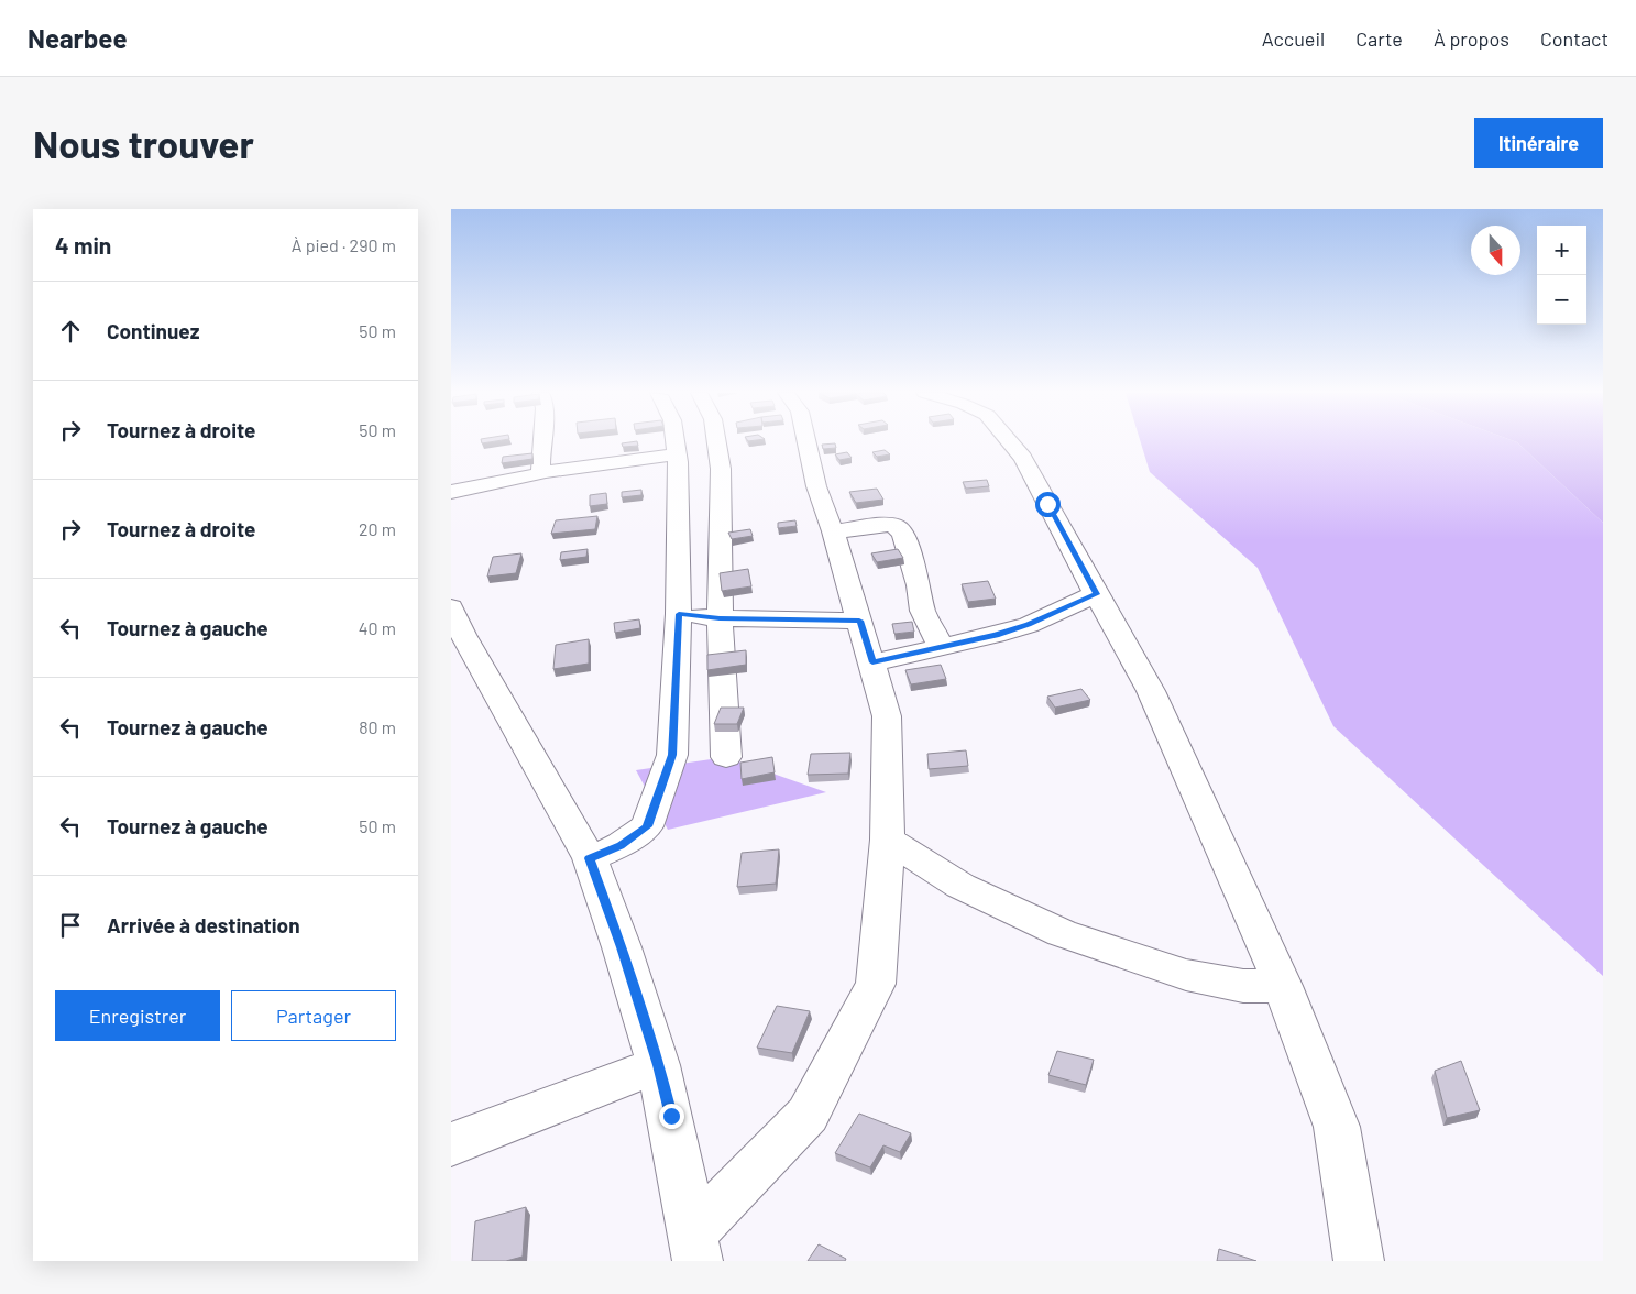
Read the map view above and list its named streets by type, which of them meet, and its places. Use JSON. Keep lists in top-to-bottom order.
{
  "north": "bottom",
  "page": {
    "header": "Nearbee",
    "nav": [
      "Accueil",
      "Carte",
      "À propos",
      "Contact"
    ],
    "buttons": [
      "Itinéraire",
      ["Enregistrer", "Partager"]
    ],
    "title": "Nous trouver",
    "heading": ["4 min", "À pied · 290 m"],
    "map_buttons": ["+", "−"],
    "list": [
      ["Continuez", "50 m"],
      ["Tournez à droite", "50 m"],
      ["Tournez à droite", "20 m"],
      ["Tournez à gauche", "40 m"],
      ["Tournez à gauche", "80 m"],
      ["Tournez à gauche", "50 m"],
      "Arrivée à destination"
    ]
  }
}
